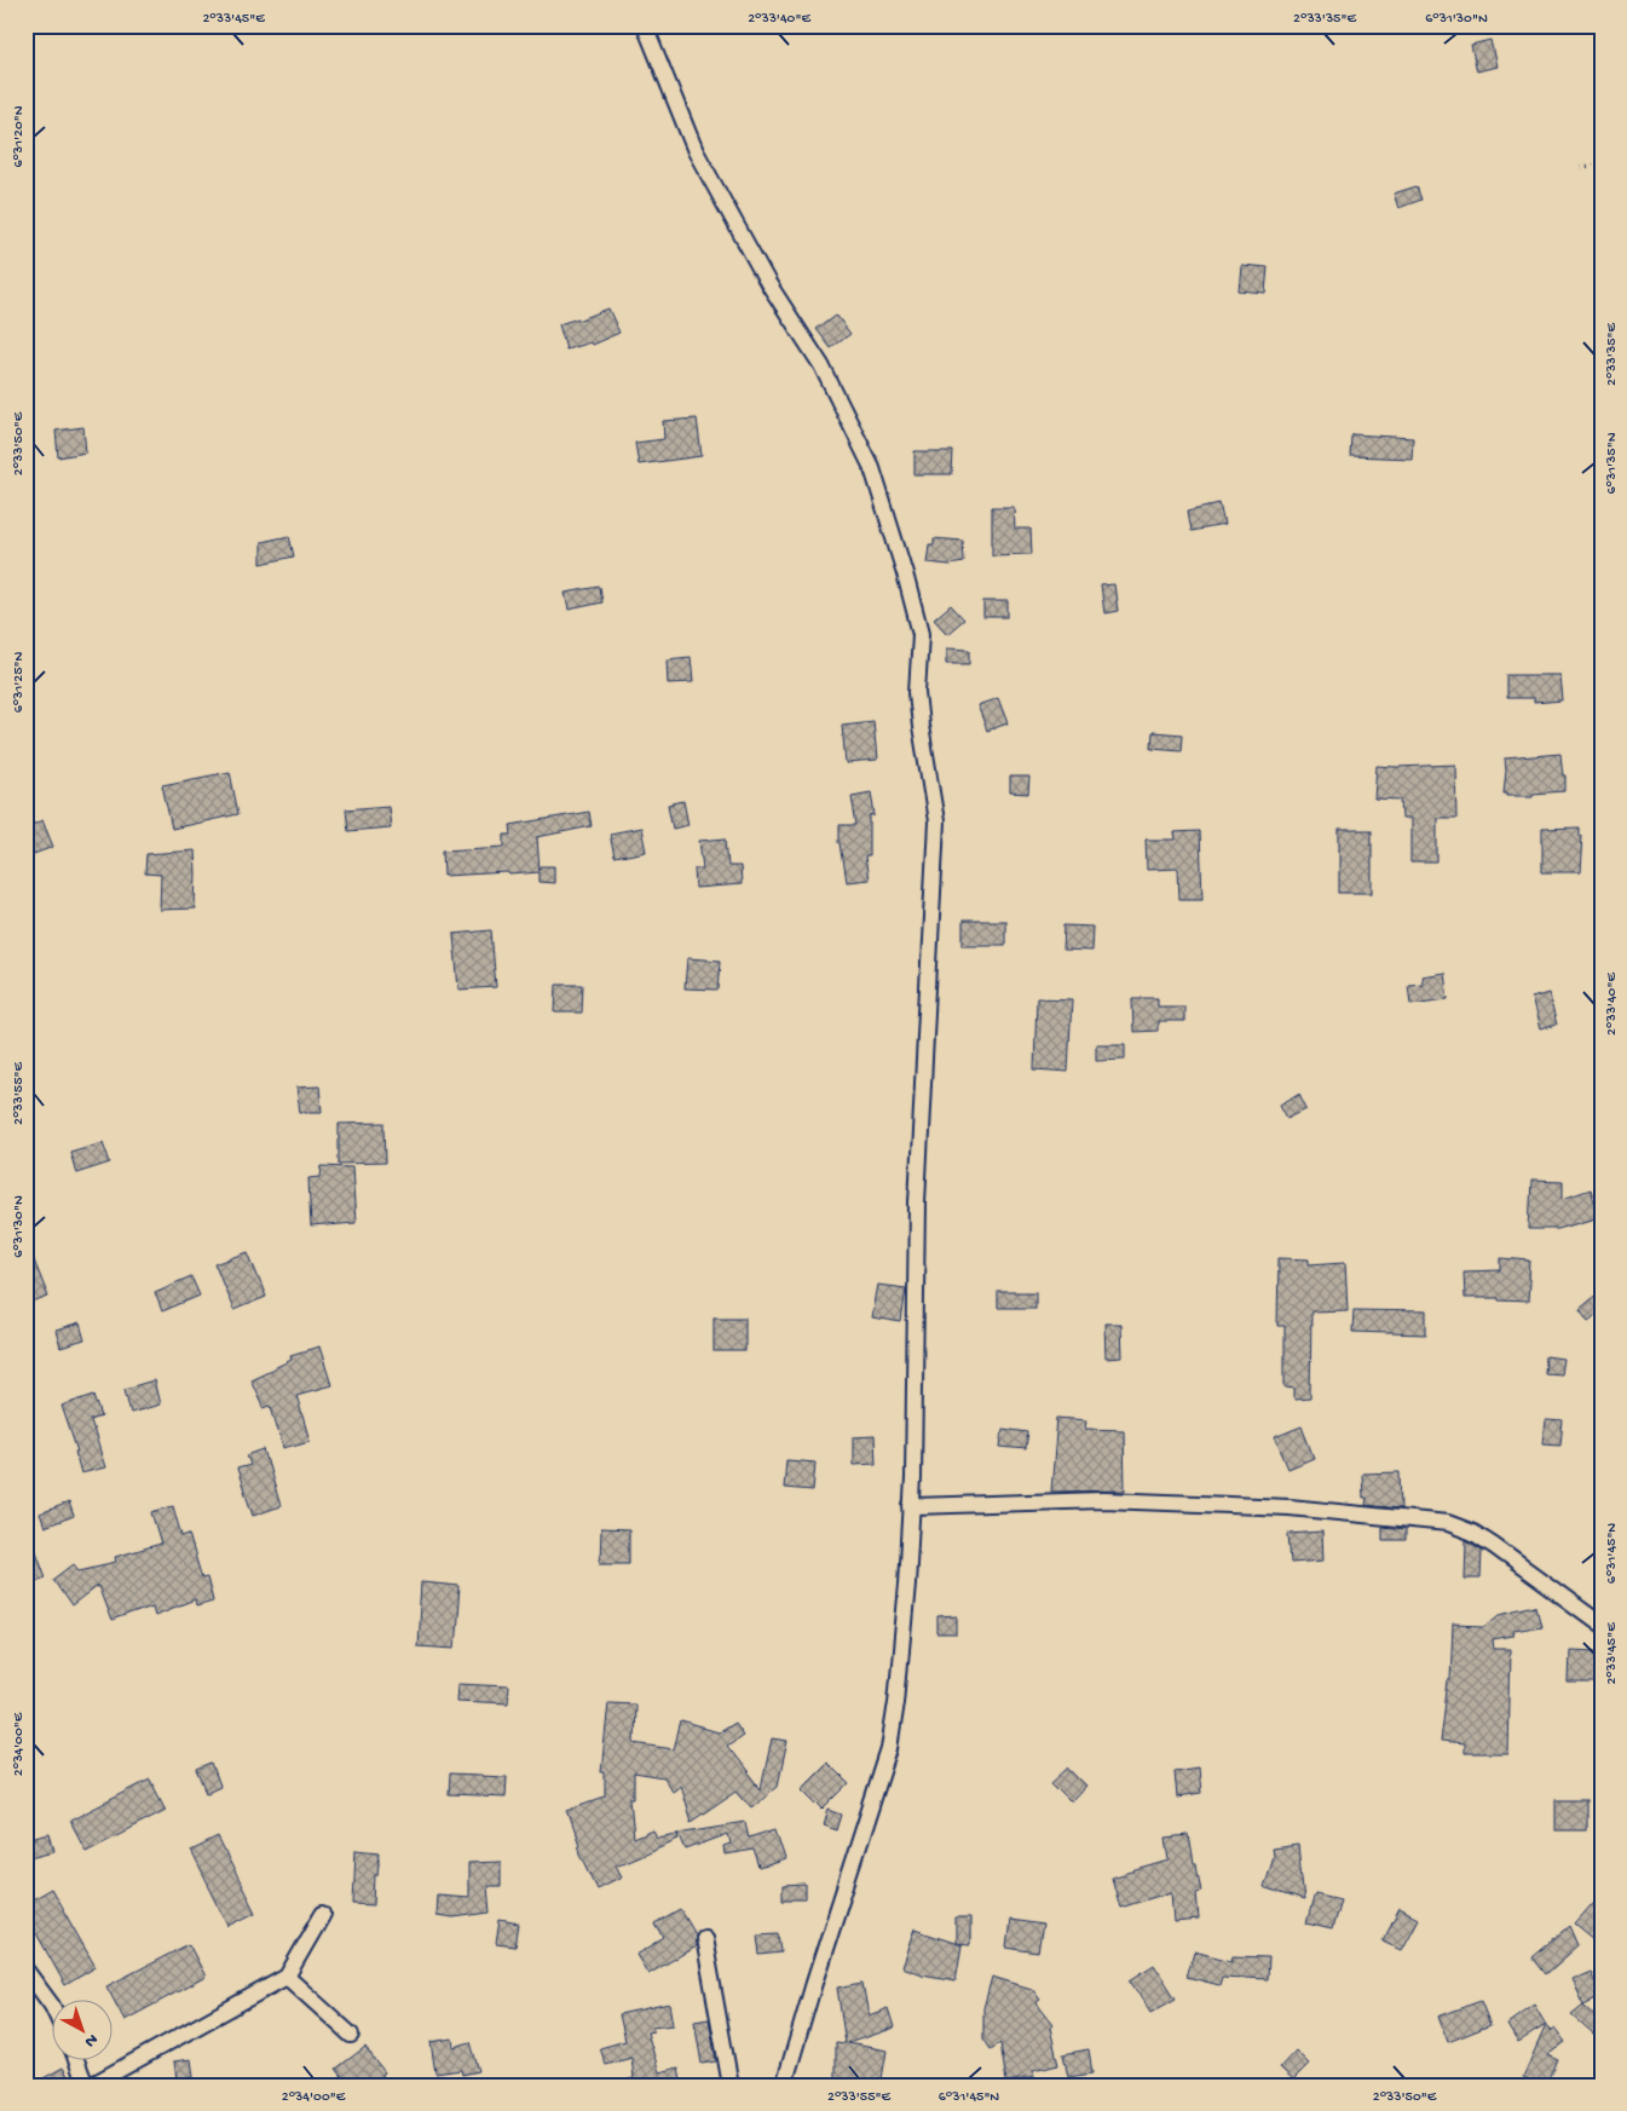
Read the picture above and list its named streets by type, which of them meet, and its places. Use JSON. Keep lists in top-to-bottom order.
{
  "north": "bottom right",
  "coordinates": [
    "2°33'45\"E",
    "2°33'40\"E",
    "2°33'35\"E",
    "6°31'30\"N",
    "6°31'20\"N",
    "2°33'50\"E",
    "6°31'35\"N",
    "6°31'25\"N",
    "2°33'55\"E",
    "6°31'45\"N",
    "2°34'00\"E"
  ]
}
